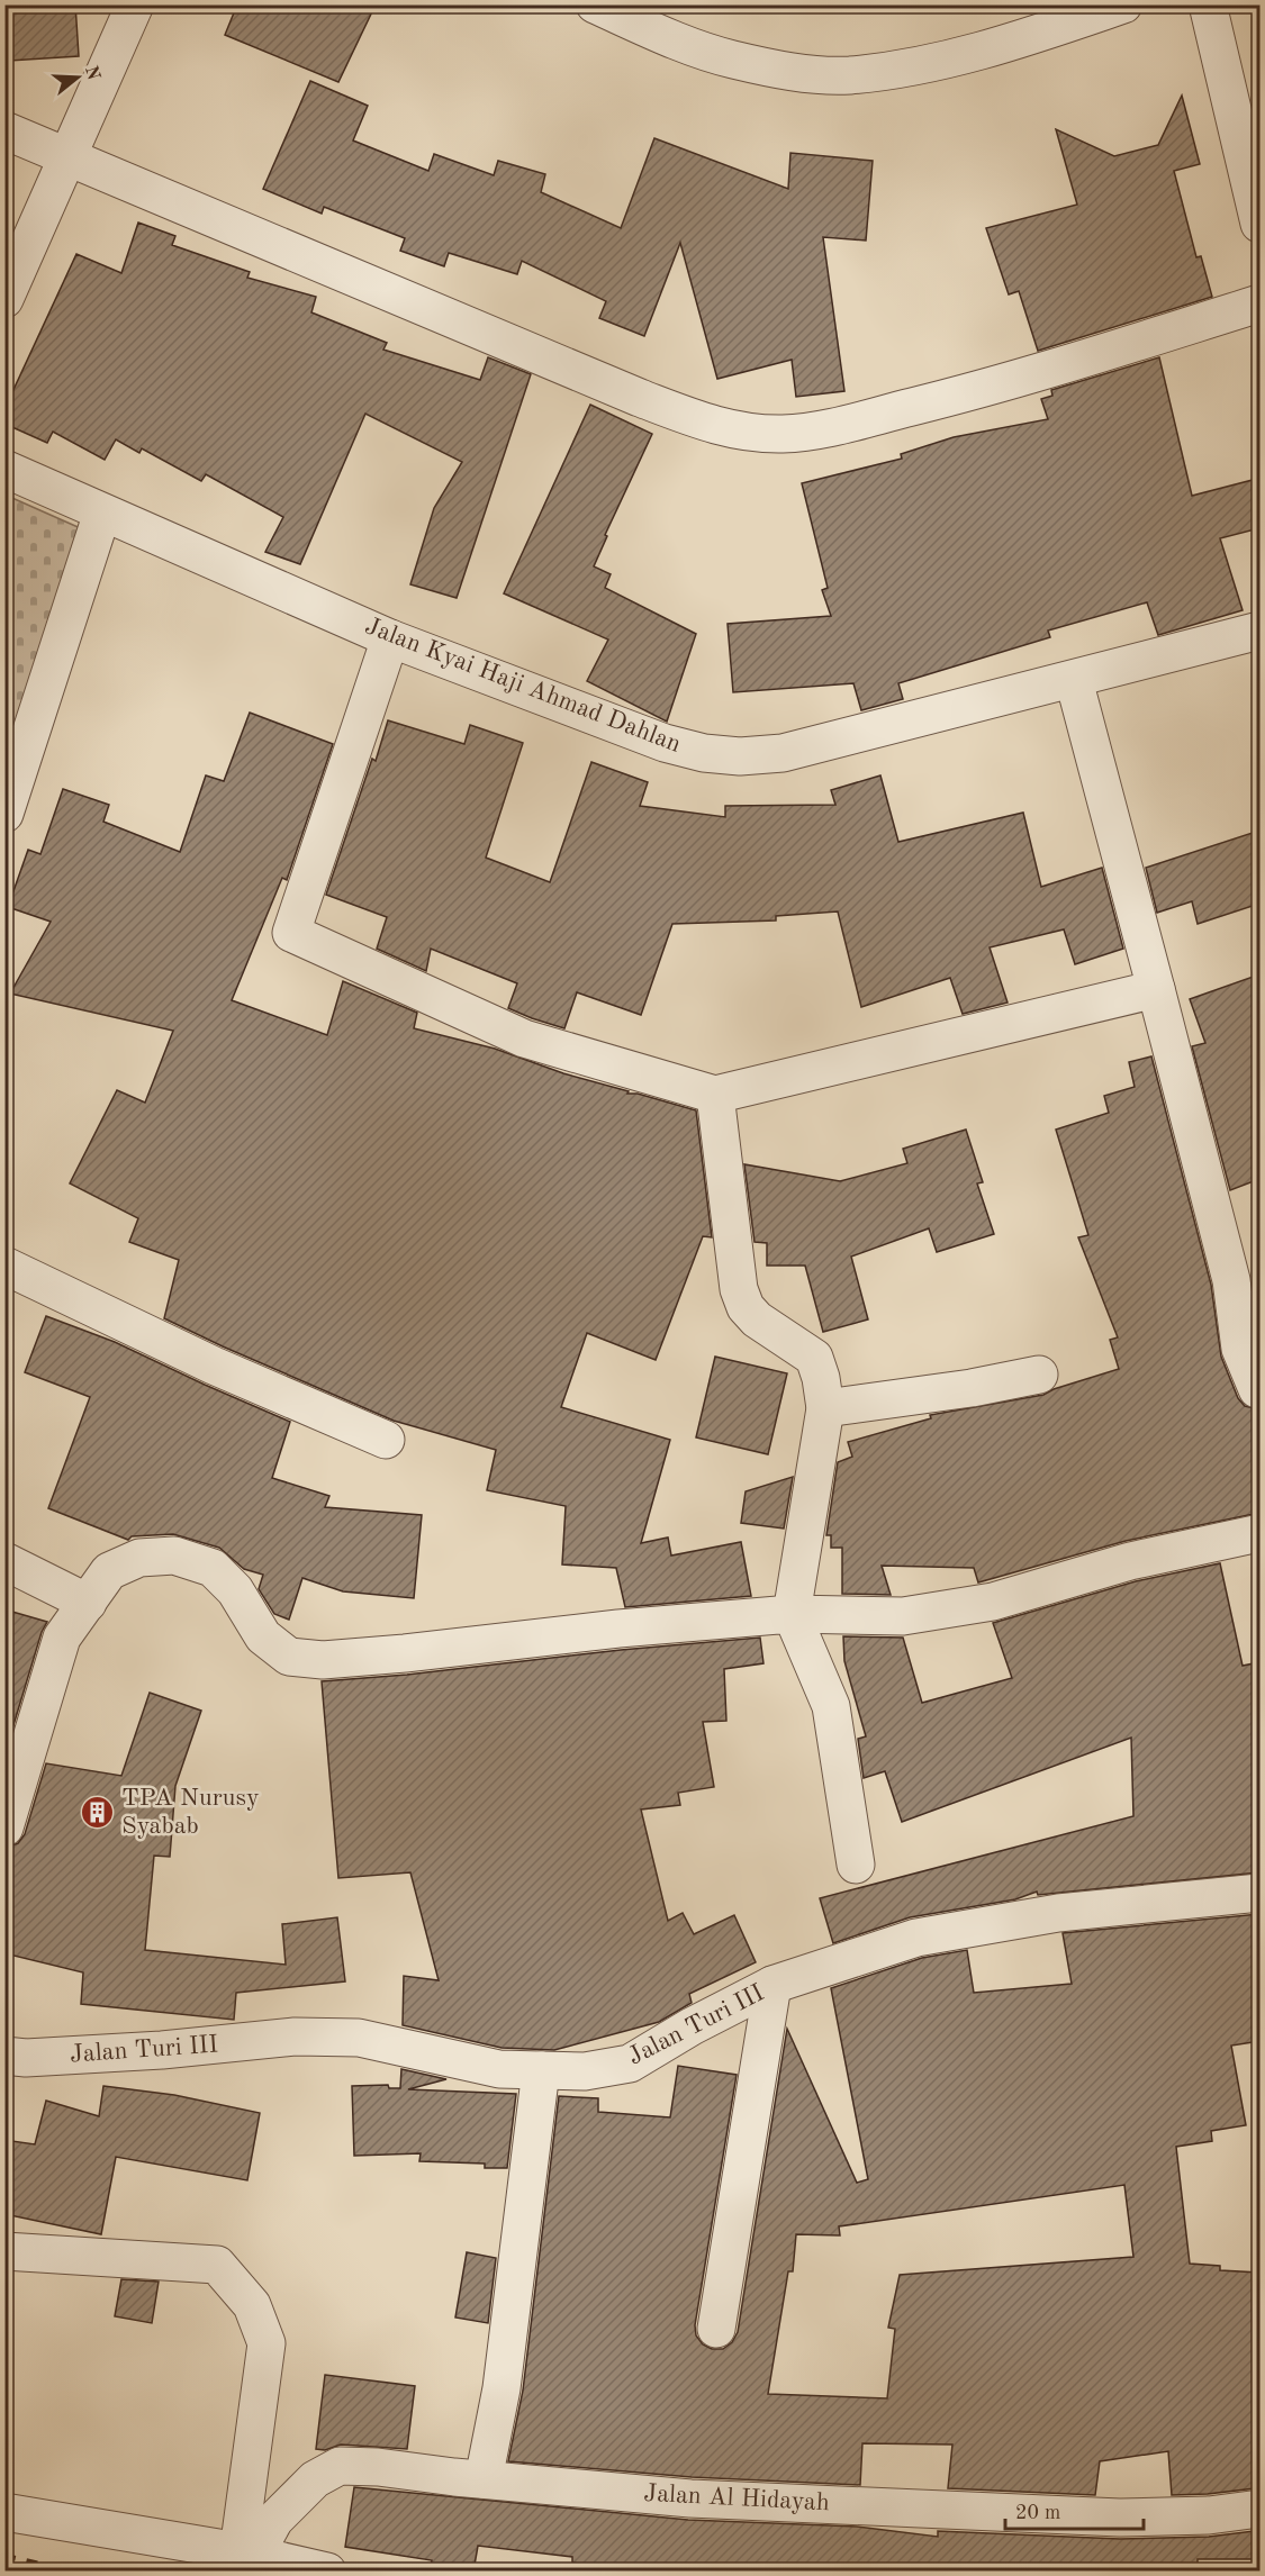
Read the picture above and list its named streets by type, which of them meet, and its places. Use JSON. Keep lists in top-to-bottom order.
{
  "streets": {
    "street": ["Jalan Kyai Haji Ahmad Dahlan", "Jalan Turi III", "Jalan Al Hidayah"]
  },
  "places": {
    "building": ["TPA Nurusy Syabab"]
  },
  "scale_bar": "20 m",
  "north": "right"
}
